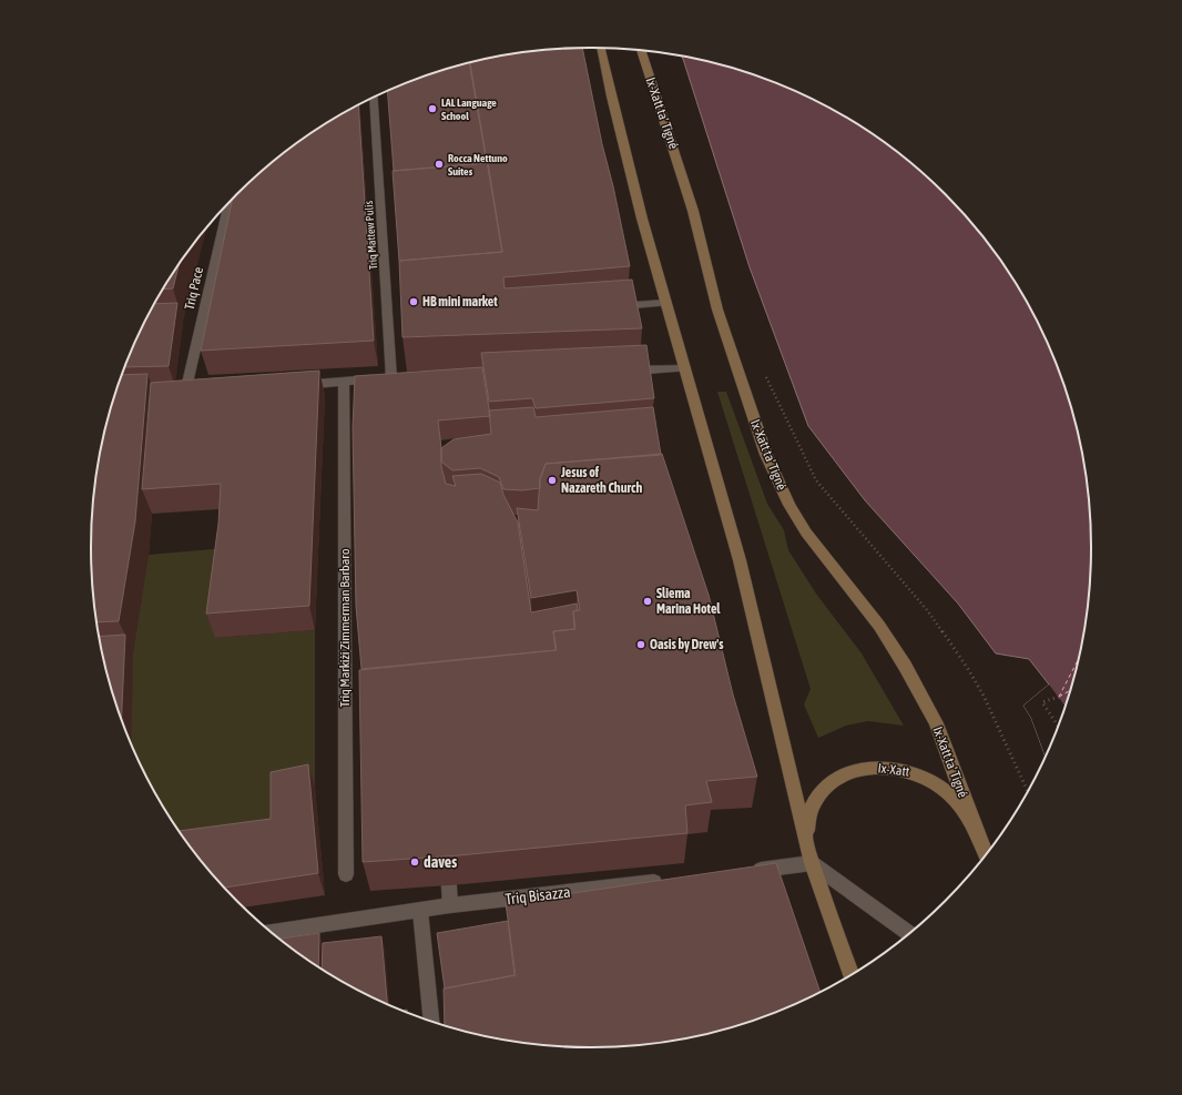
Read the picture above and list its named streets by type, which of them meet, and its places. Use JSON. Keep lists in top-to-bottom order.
{
  "streets": {
    "street": [
      "Ix-Xatt ta' Tigné",
      "Triq Mattew Pulis",
      "Triq Pace",
      "Triq Markiżi Zimmerman Barbaro",
      "Ix-Xatt",
      "Triq Bisazza"
    ]
  },
  "crossings": [
    ["Ix-Xatt ta' Tigné", "Ix-Xatt"],
    ["Triq Mattew Pulis", "Triq Markiżi Zimmerman Barbaro"]
  ],
  "places": [
    "LAL Language School",
    "Rocca Nettuno Suites",
    "HB mini market",
    "Jesus of Nazareth Church",
    "Sliema Marina Hotel",
    "Oasis by Drew's",
    "daves"
  ]
}
